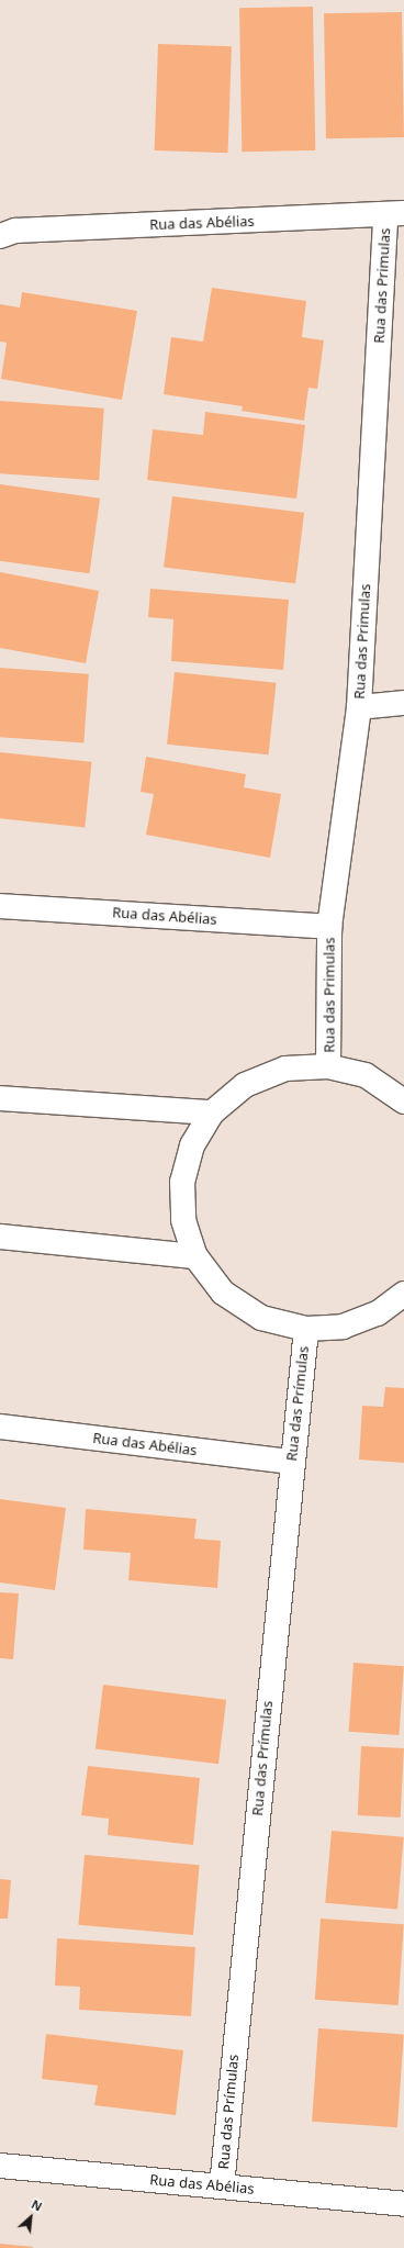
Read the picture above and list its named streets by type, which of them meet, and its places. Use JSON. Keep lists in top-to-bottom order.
{
  "streets": {
    "street": ["Rua das Abélias", "Rua das Primulas", "Rua das Prímulas"]
  },
  "crossings": [
    ["Rua das Abélias", "Rua das Primulas"],
    ["Rua das Abélias", "Rua das Prímulas"]
  ],
  "north": "top right"
}
